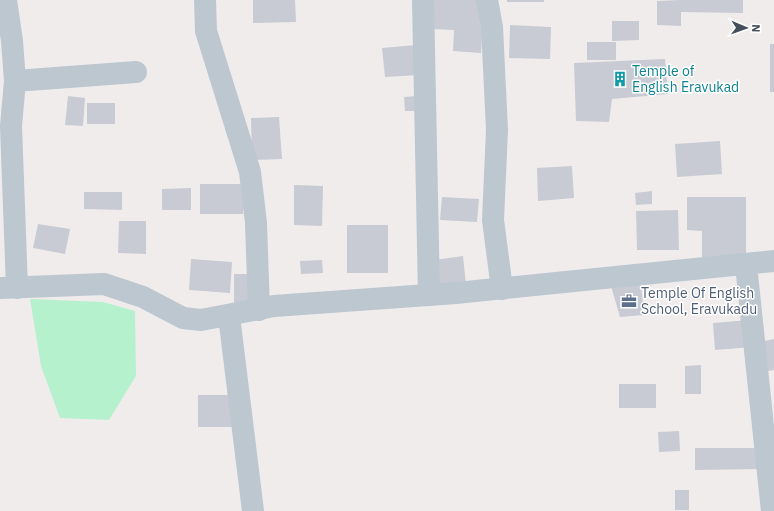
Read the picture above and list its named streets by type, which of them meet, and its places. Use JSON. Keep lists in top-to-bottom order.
{
  "places": {
    "building": ["Temple of English Eravukad"],
    "office": ["Temple Of English School, Eravukadu"]
  },
  "north": "right"
}
